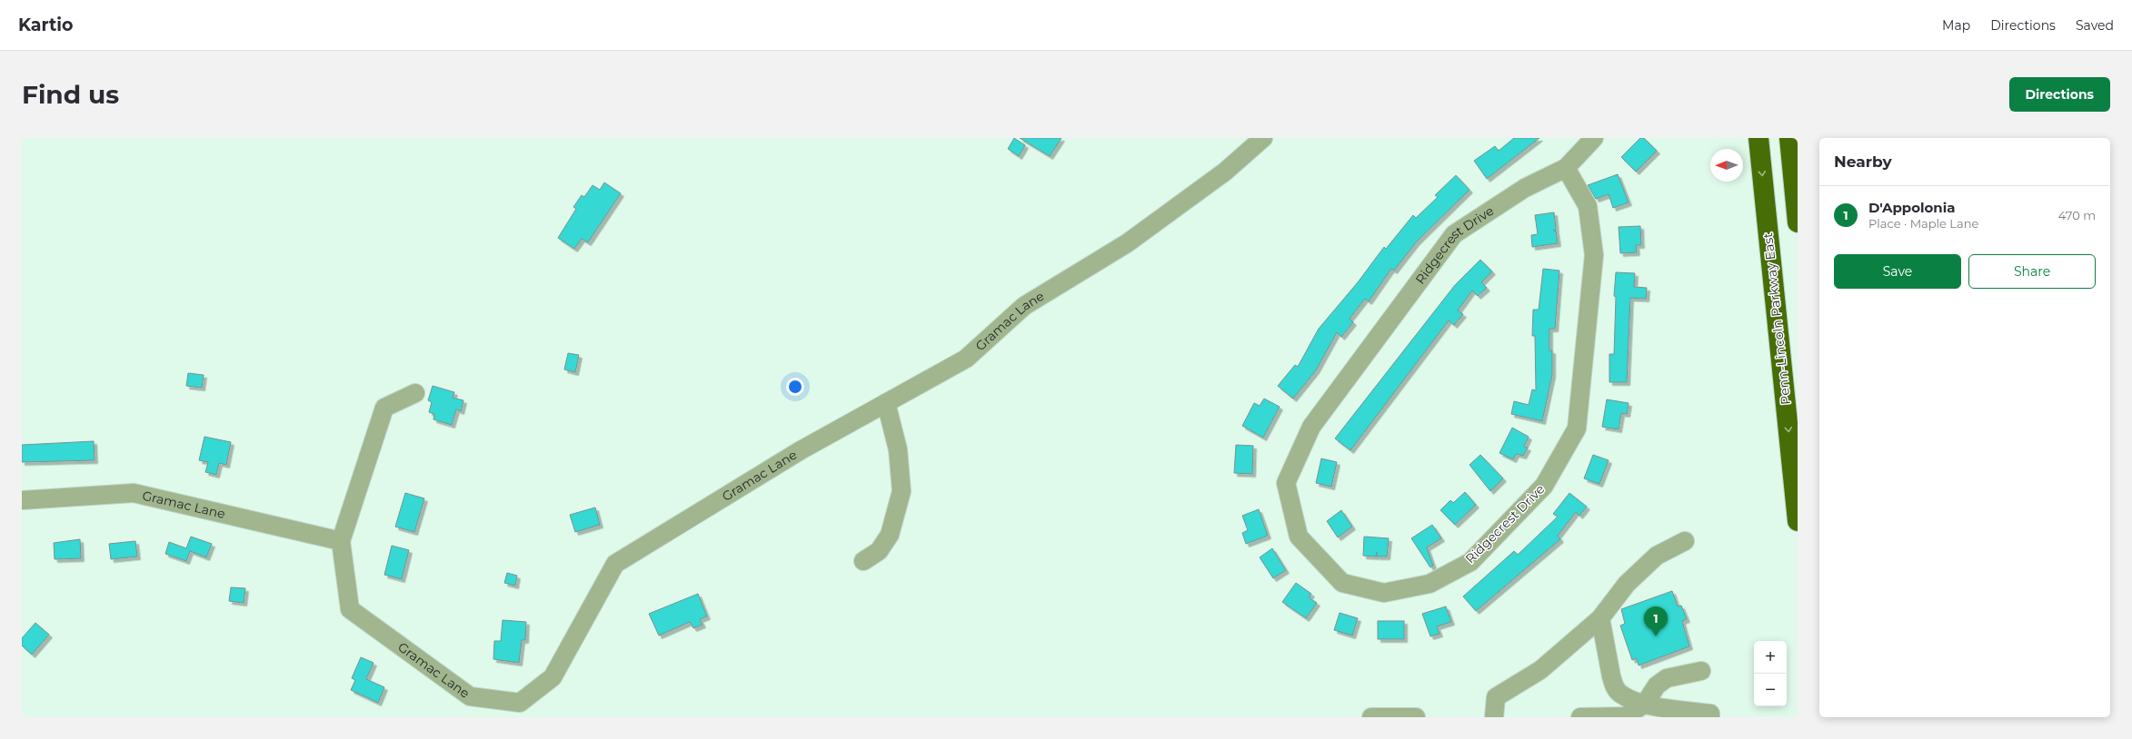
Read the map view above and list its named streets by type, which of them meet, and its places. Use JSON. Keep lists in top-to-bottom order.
{
  "streets": {
    "highway": ["Penn-Lincoln Parkway East"],
    "street": ["Ridgecrest Drive", "Gramac Lane"]
  },
  "one_way": ["Penn-Lincoln Parkway East"],
  "north": "left",
  "page": {
    "header": "Kartio",
    "nav": ["Map", "Directions", "Saved"],
    "buttons": [
      "Directions",
      ["Save", "Share"]
    ],
    "title": "Find us",
    "heading": "Nearby",
    "list": [
      {
        "mark": "1",
        "name": "D'Appolonia",
        "note": "Place · Maple Lane",
        "value": "470 m"
      }
    ],
    "pins": "1",
    "map_buttons": ["+", "−"]
  }
}
